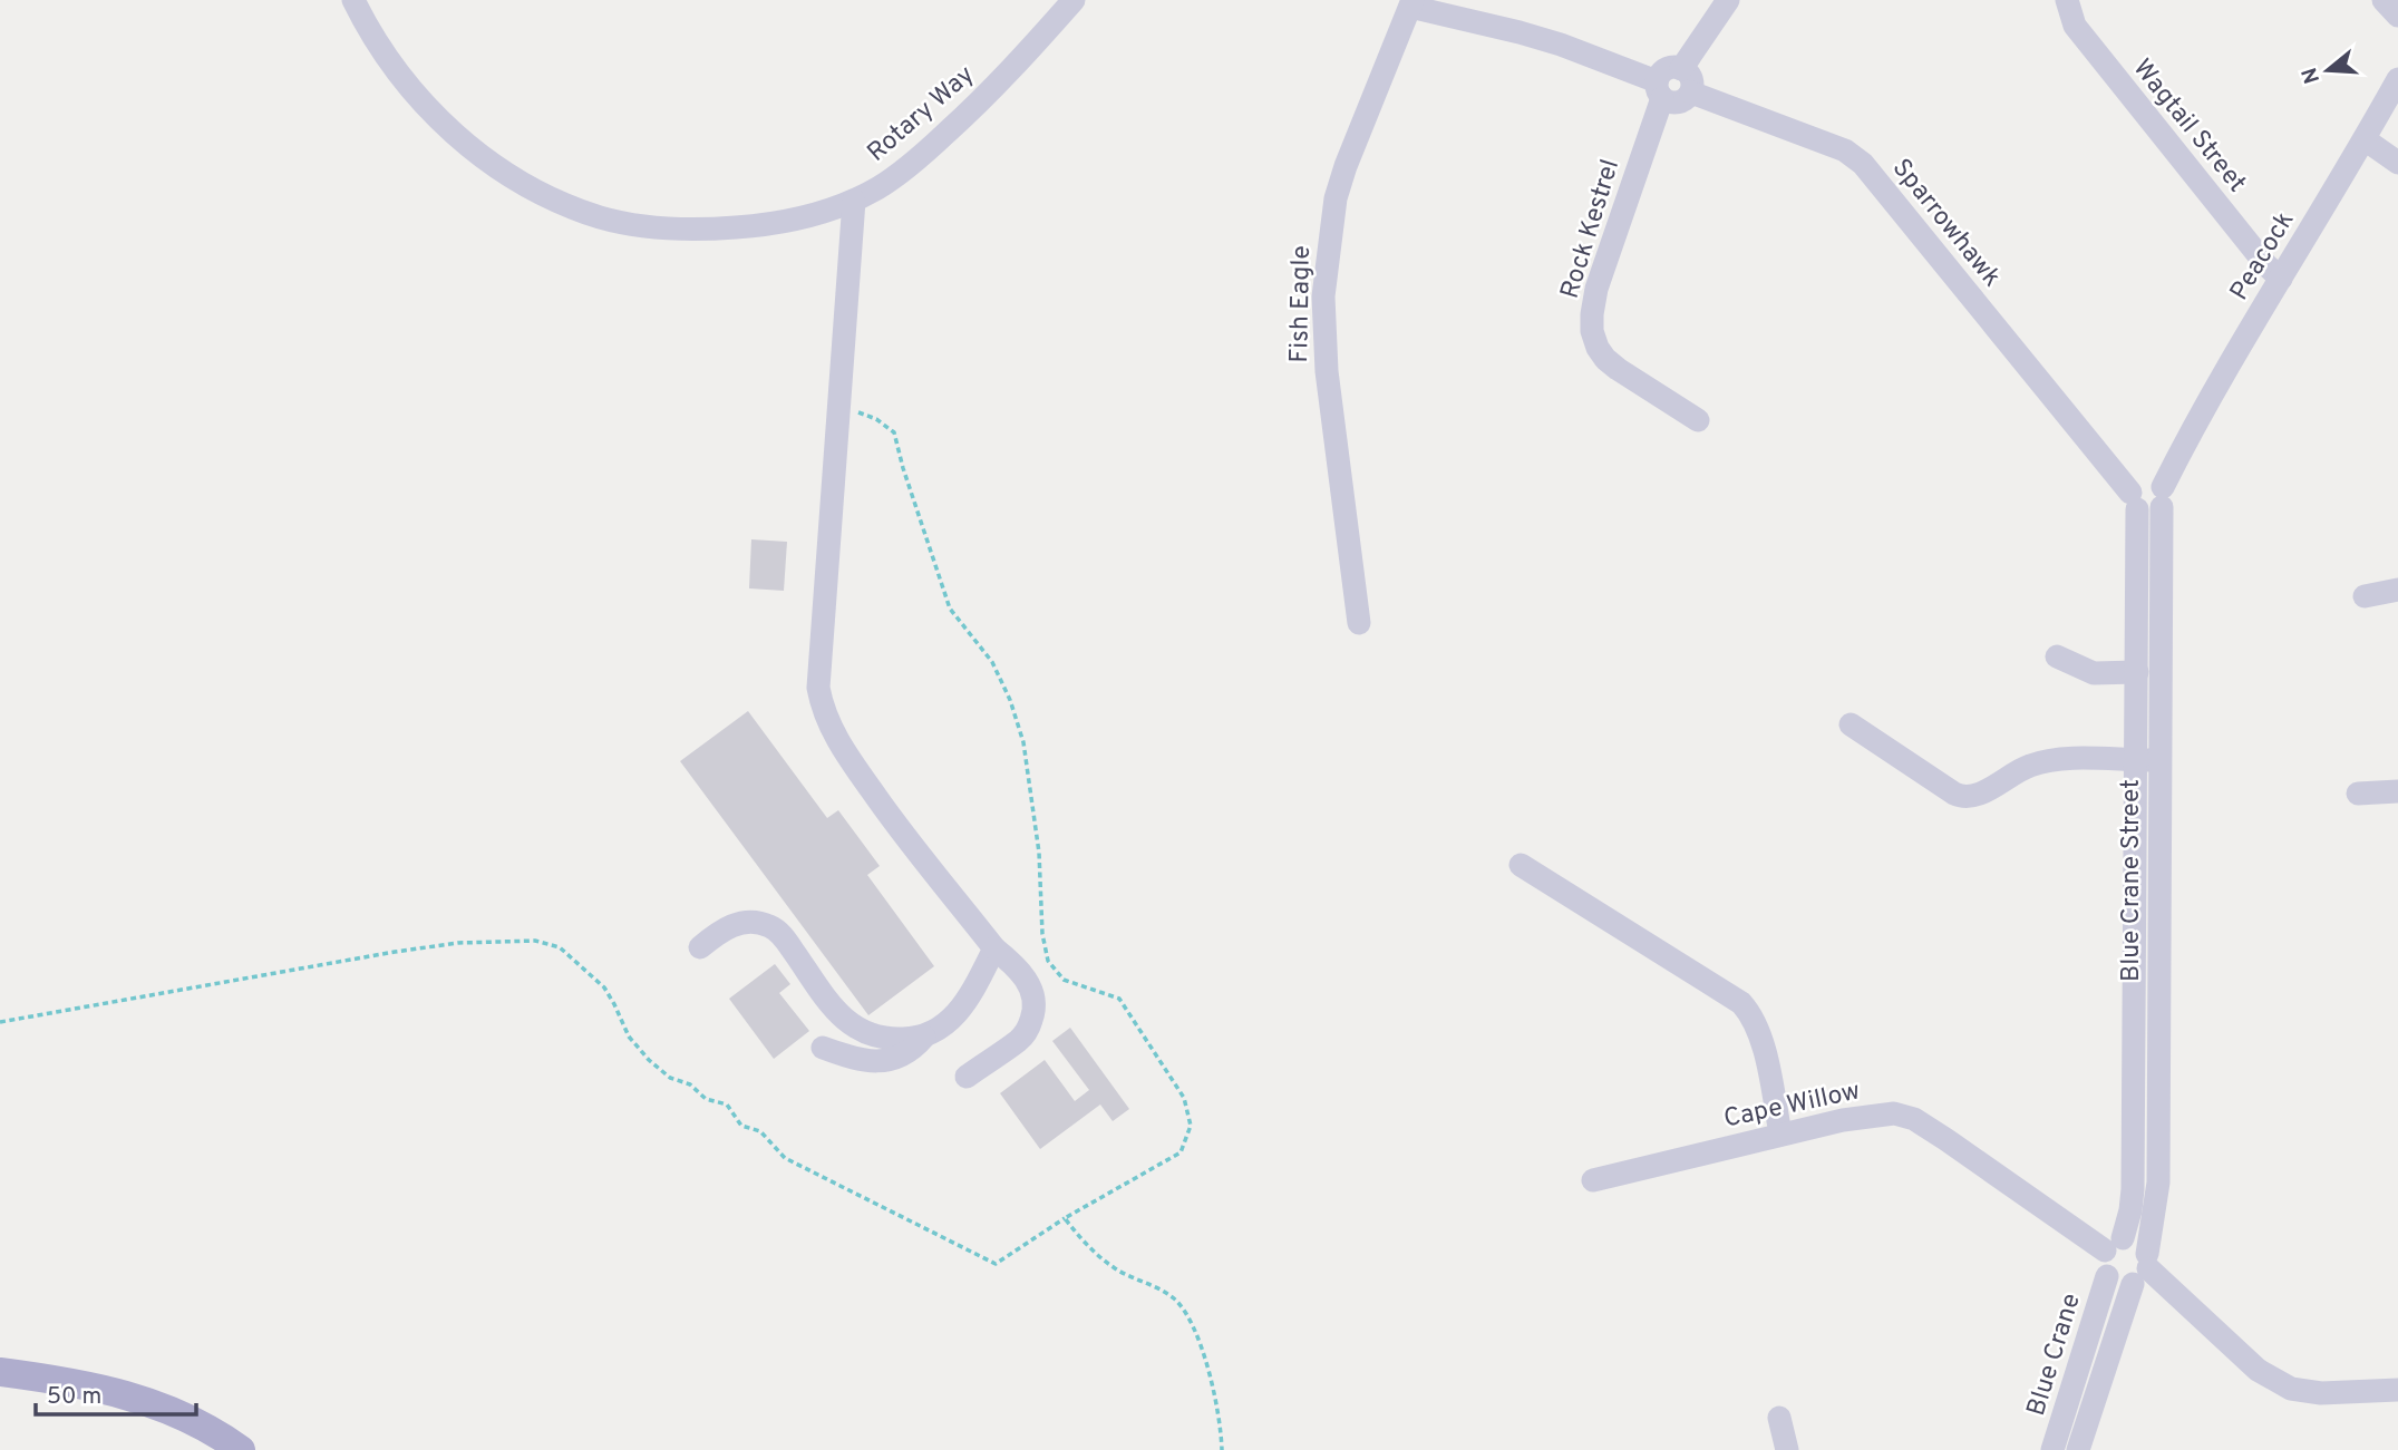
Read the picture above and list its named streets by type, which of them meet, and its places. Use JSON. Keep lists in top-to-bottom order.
{
  "streets": {
    "street": [
      "Rotary Way",
      "Wagtail Street",
      "Sparrowhawk",
      "Rock Kestrel",
      "Peacock",
      "Fish Eagle",
      "Blue Crane Street",
      "Cape Willow",
      "Blue Crane"
    ]
  },
  "crossings": [
    ["Wagtail Street", "Peacock"],
    ["Sparrowhawk", "Rock Kestrel"],
    ["Sparrowhawk", "Peacock"],
    ["Sparrowhawk", "Blue Crane Street"],
    ["Peacock", "Blue Crane Street"],
    ["Blue Crane Street", "Cape Willow"],
    ["Blue Crane Street", "Blue Crane"],
    ["Cape Willow", "Blue Crane"]
  ],
  "scale_bar": "50 m",
  "north": "left"
}
